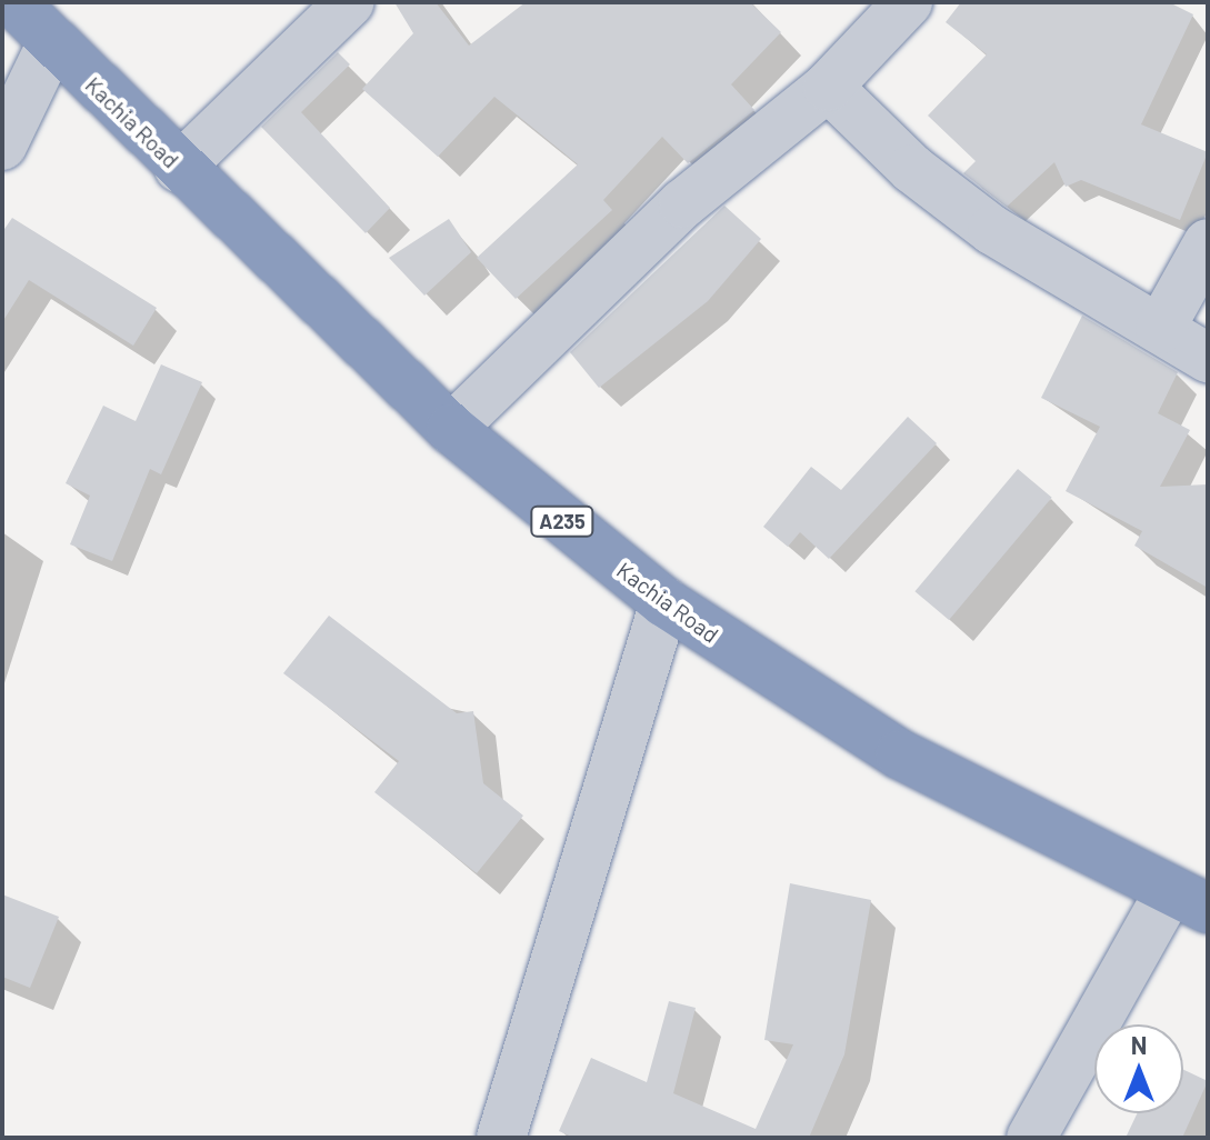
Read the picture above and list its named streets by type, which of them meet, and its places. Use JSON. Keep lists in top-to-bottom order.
{
  "streets": {
    "highway": ["Kachia Road", "A235"]
  },
  "north": "top"
}
